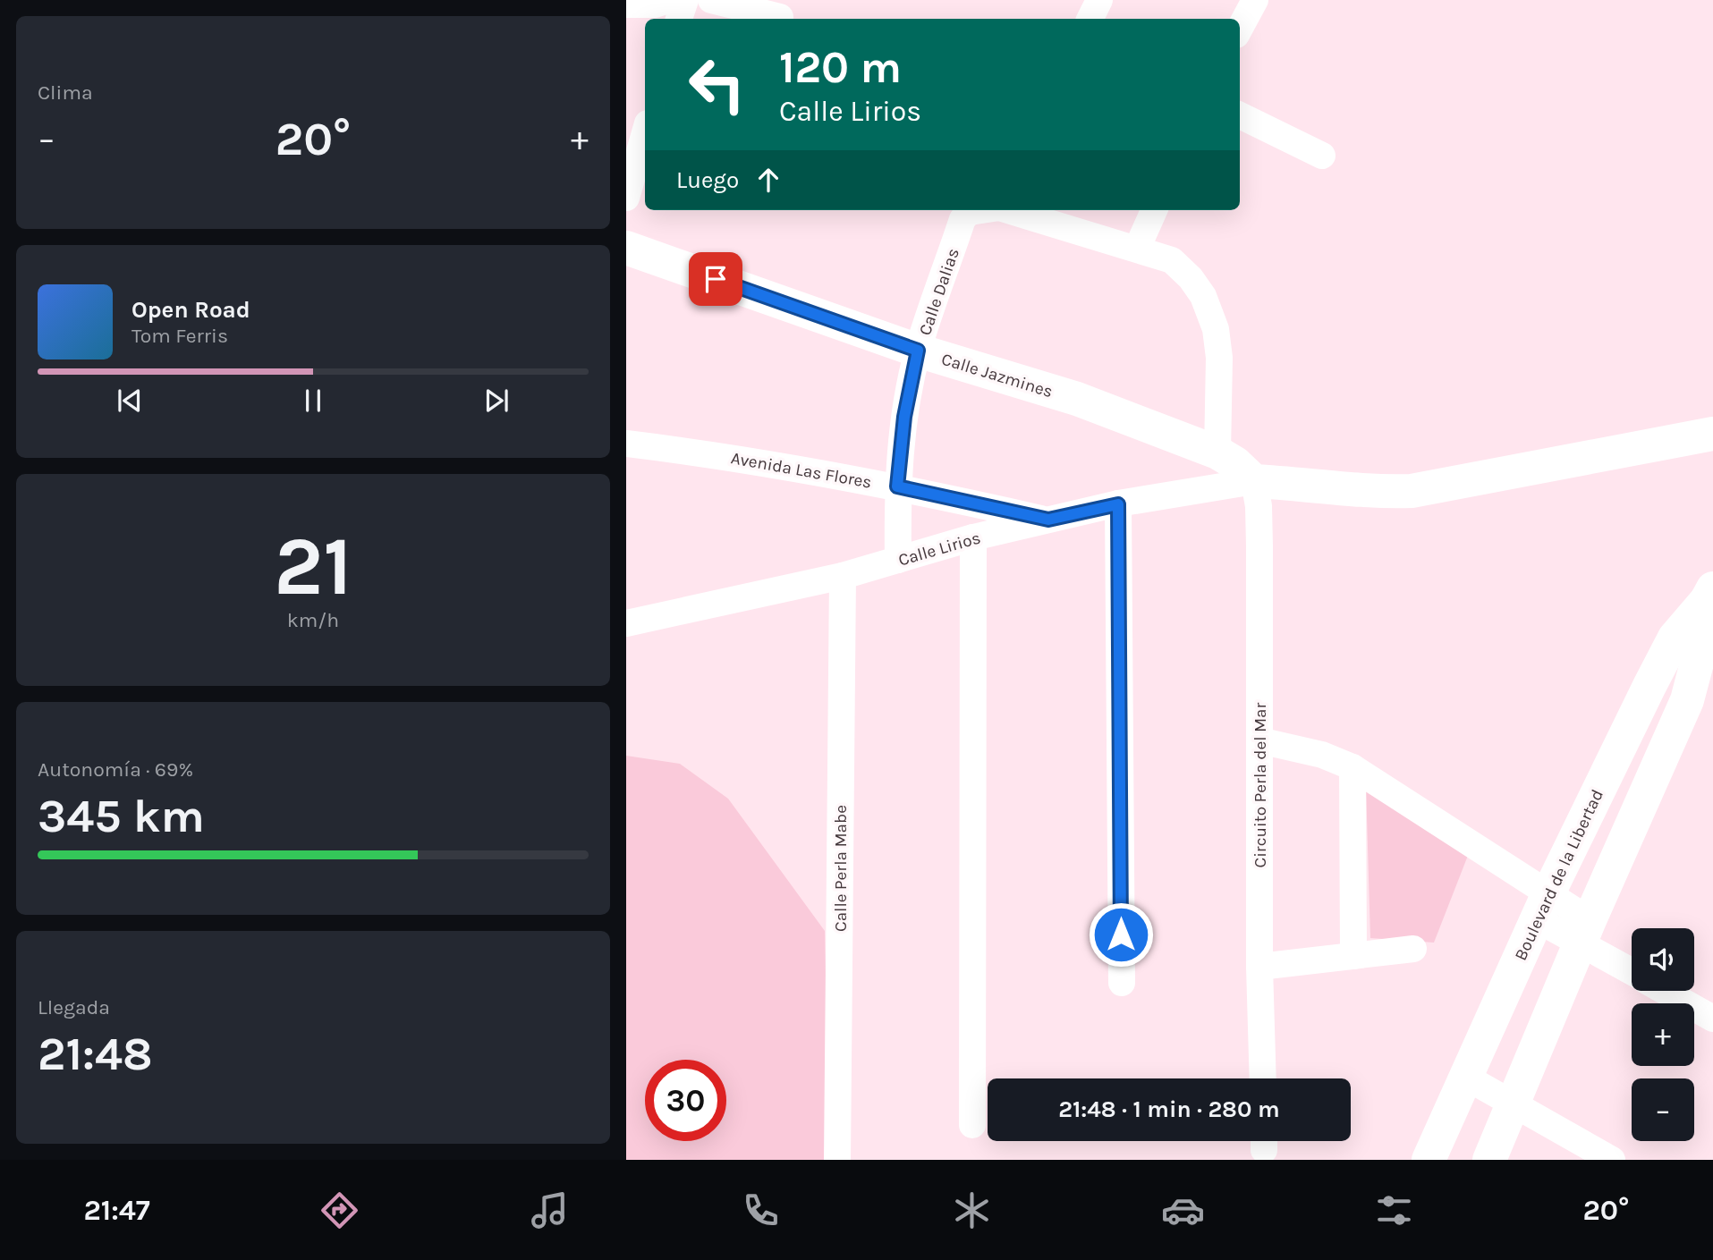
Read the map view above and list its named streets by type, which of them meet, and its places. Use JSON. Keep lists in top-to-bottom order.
{
  "streets": {
    "street": [
      "Calle Dalias",
      "Calle Jazmines",
      "Avenida Las Flores",
      "Calle Lirios",
      "Circuito Perla del Mar",
      "Calle Perla Mabe",
      "Boulevard de la Libertad"
    ]
  },
  "crossings": [
    ["Calle Dalias", "Calle Jazmines"],
    ["Calle Dalias", "Avenida Las Flores"],
    ["Calle Dalias", "Calle Lirios"],
    ["Calle Jazmines", "Calle Lirios"],
    ["Calle Jazmines", "Circuito Perla del Mar"],
    ["Avenida Las Flores", "Calle Lirios"],
    ["Calle Lirios", "Circuito Perla del Mar"],
    ["Calle Lirios", "Calle Perla Mabe"]
  ],
  "page": {
    "tile": [
      "Clima",
      ["21", "km/h"],
      ["Autonomía · 69%", "345 km"],
      ["Llegada", "21:48"]
    ],
    "turn": ["120 m", "Calle Lirios"],
    "heat": ["−", "20°", "+"],
    "then": "Luego",
    "song": ["Open Road", "Tom Ferris"],
    "map_buttons": ["+", "−"],
    "limit": "30",
    "trip": "21:48 · 1 min · 280 m",
    "tabs": ["21:47", "20°"]
  }
}
